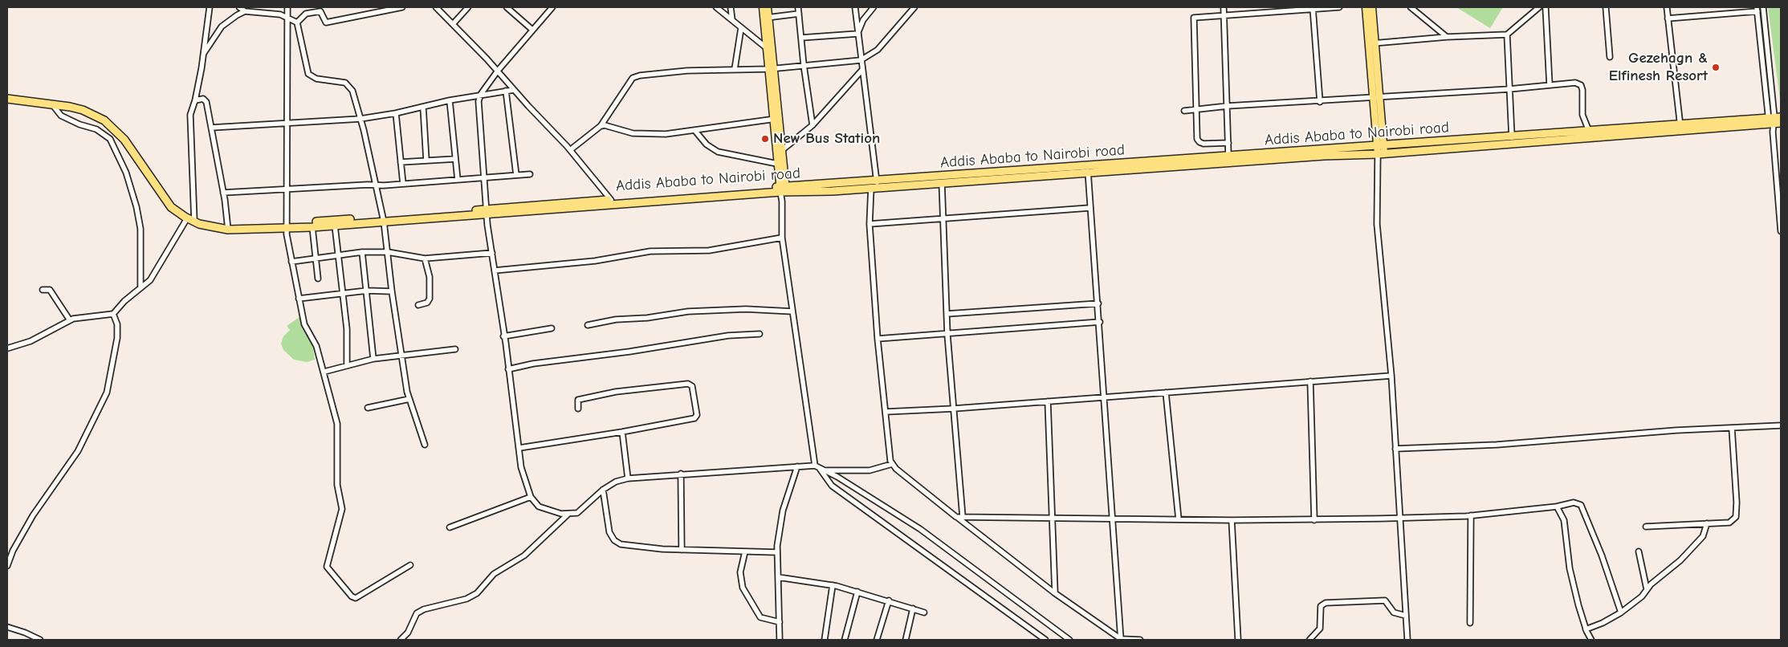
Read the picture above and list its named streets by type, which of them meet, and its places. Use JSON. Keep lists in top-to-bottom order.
{
  "streets": {
    "highway": ["Addis Ababa to Nairobi road"]
  },
  "places": ["Gezehagn & Elfinesh Resort", "New Bus Station"]
}
